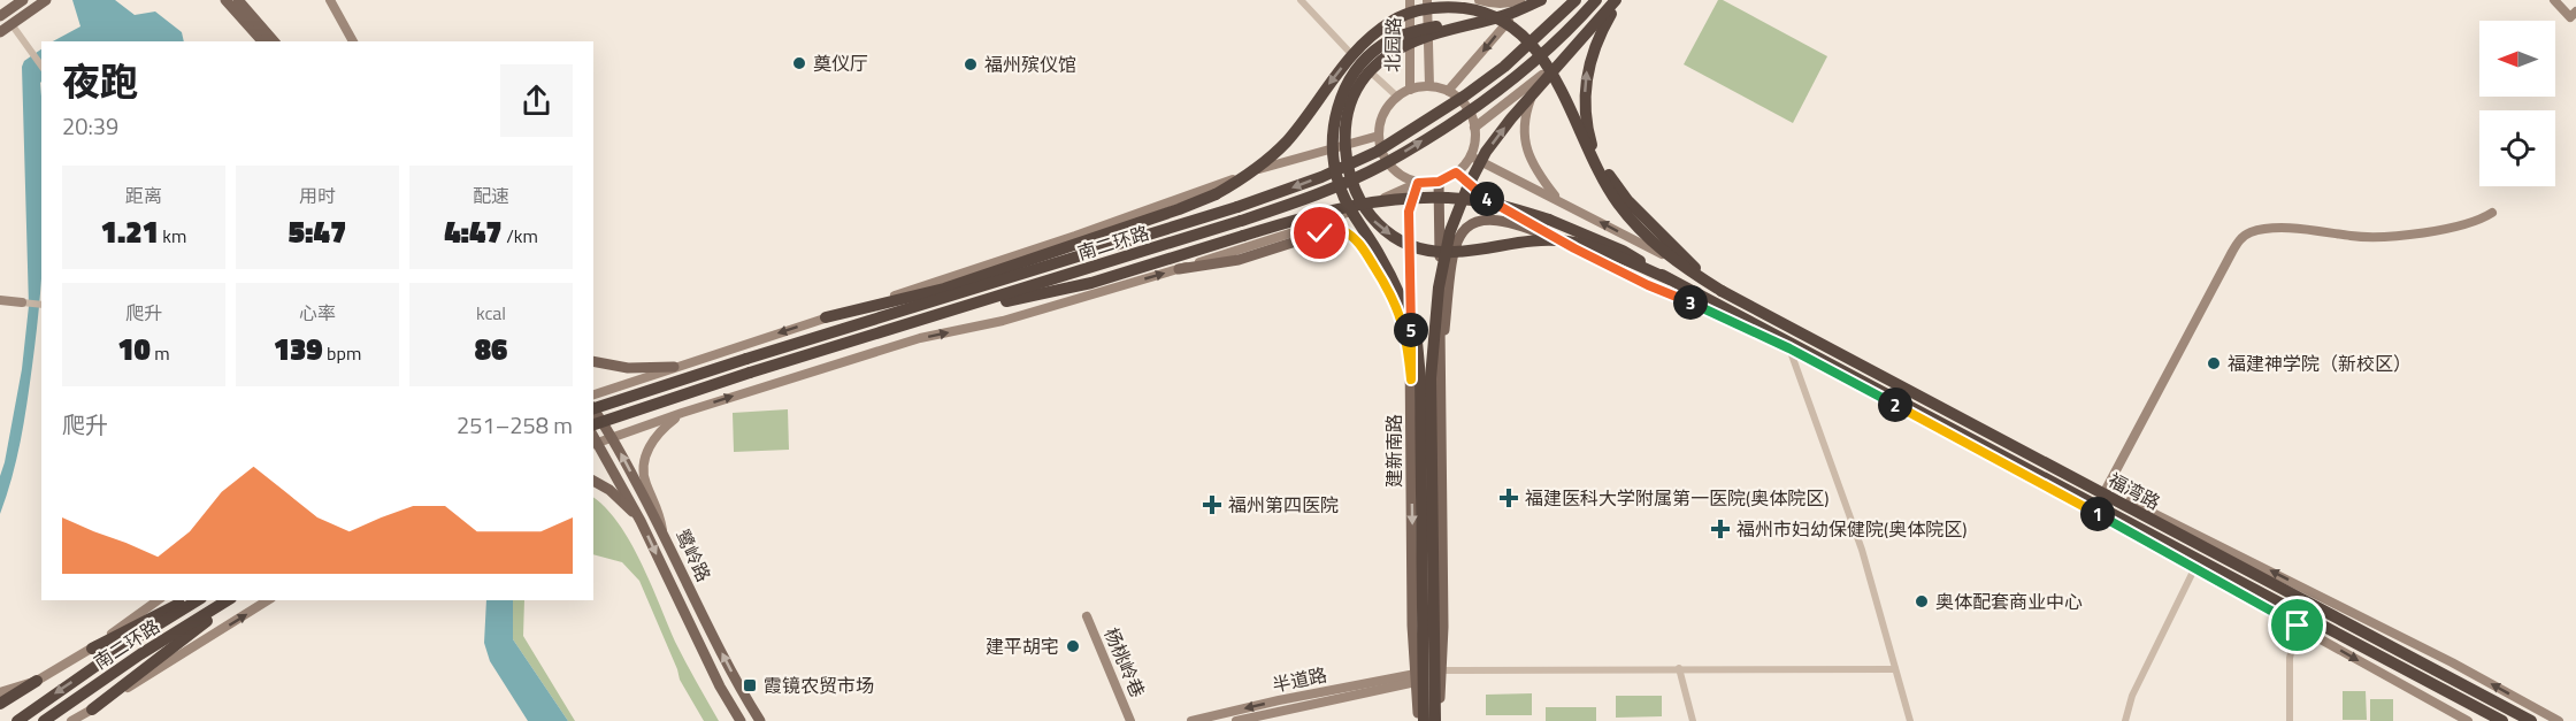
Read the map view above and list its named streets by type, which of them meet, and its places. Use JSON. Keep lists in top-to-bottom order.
{
  "streets": {
    "highway": ["南二环路", "福湾路"],
    "main road": [
      "北园路",
      "建新南路",
      "鹭岭路",
      "杨桃岭巷",
      "半道路"
    ]
  },
  "crossings": [
    ["北园路", "建新南路"],
    ["建新南路", "半道路"]
  ],
  "places": {
    "other": [
      "奠仪厅",
      "福州殡仪馆",
      "福建神学院（新校区）",
      "奥体配套商业中心",
      "建平胡宅"
    ],
    "health": ["福建医科大学附属第一医院(奥体院区)", "福州第四医院", "福州市妇幼保健院(奥体院区)"],
    "transit": ["霞镜农贸市场"]
  },
  "north": "left",
  "page": {
    "heading": ["夜跑", "20:39"],
    "stats": [
      ["距离", "1.21 km"],
      ["用时", "5:47"],
      ["配速", "4:47 /km"],
      ["爬升", "10 m"],
      ["心率", "139 bpm"],
      ["kcal", "86"]
    ],
    "pins": [
      "4",
      "3",
      "5",
      "2",
      "1"
    ],
    "chart": ["爬升", "251–258 m"]
  }
}
